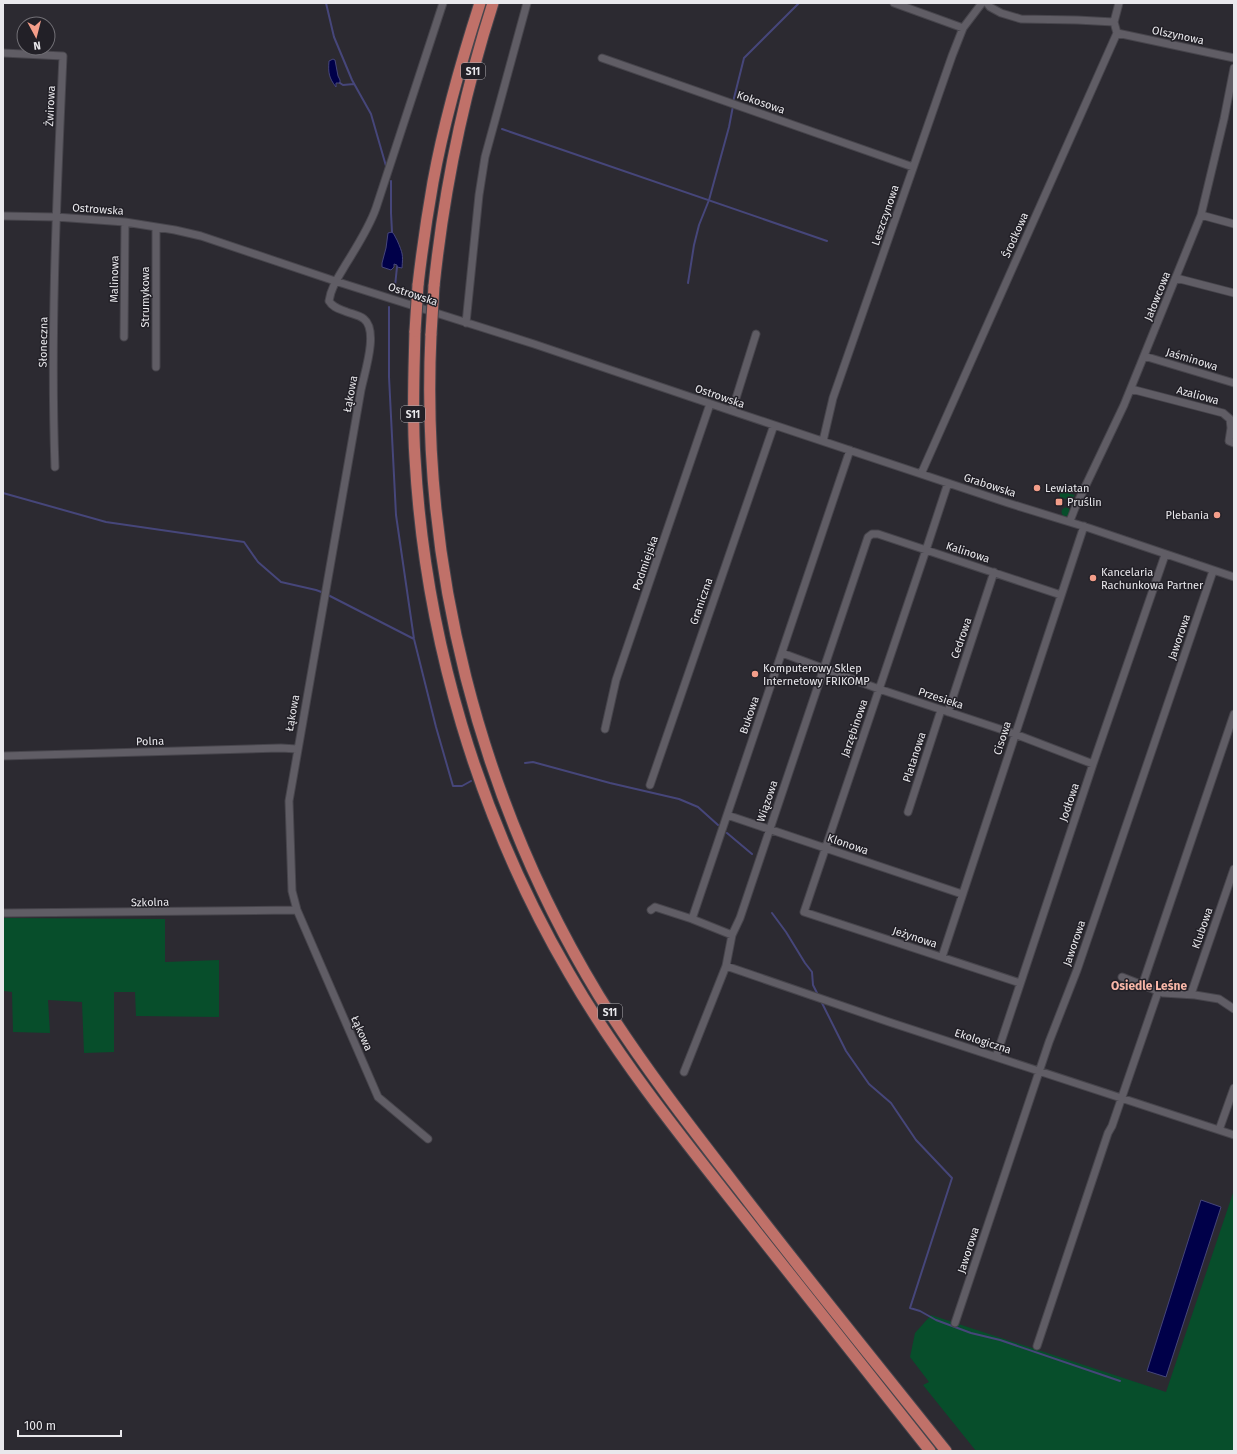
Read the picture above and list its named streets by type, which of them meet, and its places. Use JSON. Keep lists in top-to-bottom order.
{
  "streets": {
    "highway": ["S11"],
    "street": [
      "Olszynowa",
      "Kokosowa",
      "Żwirowa",
      "Ostrowska",
      "Leszczynowa",
      "Środkowa",
      "Malinowa",
      "Jałowcowa",
      "Strumykowa",
      "Słoneczna",
      "Jaśminowa",
      "Łąkowa",
      "Azaliowa",
      "Grabowska",
      "Kalinowa",
      "Podmiejska",
      "Graniczna",
      "Jaworowa",
      "Cedrowa",
      "Przesieka",
      "Bukowa",
      "Jarzębinowa",
      "Cisowa",
      "Polna",
      "Platanowa",
      "Wiązowa",
      "Jodłowa",
      "Klonowa",
      "Szkolna",
      "Klubowa",
      "Jeżynowa",
      "Ekologiczna"
    ]
  },
  "crossings": [
    ["Olszynowa", "Środkowa"],
    ["Kokosowa", "Leszczynowa"],
    ["Żwirowa", "Ostrowska"],
    ["Żwirowa", "Słoneczna"],
    ["Ostrowska", "Malinowa"],
    ["Ostrowska", "Strumykowa"],
    ["Ostrowska", "Słoneczna"],
    ["Ostrowska", "Łąkowa"],
    ["Ostrowska", "Grabowska"],
    ["Ostrowska", "Podmiejska"],
    ["Ostrowska", "Graniczna"],
    ["Leszczynowa", "Grabowska"],
    ["Środkowa", "Grabowska"],
    ["Jałowcowa", "Jaśminowa"],
    ["Jałowcowa", "Azaliowa"],
    ["Jałowcowa", "Grabowska"],
    ["Łąkowa", "Polna"],
    ["Łąkowa", "Szkolna"],
    ["Grabowska", "Jaworowa"],
    ["Grabowska", "Bukowa"],
    ["Grabowska", "Jarzębinowa"],
    ["Grabowska", "Cisowa"],
    ["Grabowska", "Jodłowa"],
    ["Kalinowa", "Cedrowa"],
    ["Kalinowa", "Jarzębinowa"],
    ["Kalinowa", "Cisowa"],
    ["Kalinowa", "Wiązowa"],
    ["Jaworowa", "Ekologiczna"],
    ["Cedrowa", "Przesieka"],
    ["Cedrowa", "Platanowa"],
    ["Przesieka", "Bukowa"],
    ["Przesieka", "Jarzębinowa"],
    ["Przesieka", "Cisowa"],
    ["Przesieka", "Platanowa"],
    ["Przesieka", "Wiązowa"],
    ["Przesieka", "Jodłowa"],
    ["Bukowa", "Klonowa"],
    ["Jarzębinowa", "Klonowa"],
    ["Jarzębinowa", "Jeżynowa"],
    ["Cisowa", "Klonowa"],
    ["Cisowa", "Jeżynowa"],
    ["Wiązowa", "Klonowa"],
    ["Wiązowa", "Ekologiczna"],
    ["Jodłowa", "Jeżynowa"],
    ["Jodłowa", "Ekologiczna"]
  ],
  "districts": ["Osiedle Leśne"],
  "places": {
    "other": [
      "Lewiatan",
      "Plebania",
      "Kancelaria Rachunkowa Partner",
      "Komputerowy Sklep Internetowy FRIKOMP"
    ],
    "transit": ["Pruślin"]
  },
  "scale_bar": "100 m",
  "north": "bottom"
}
